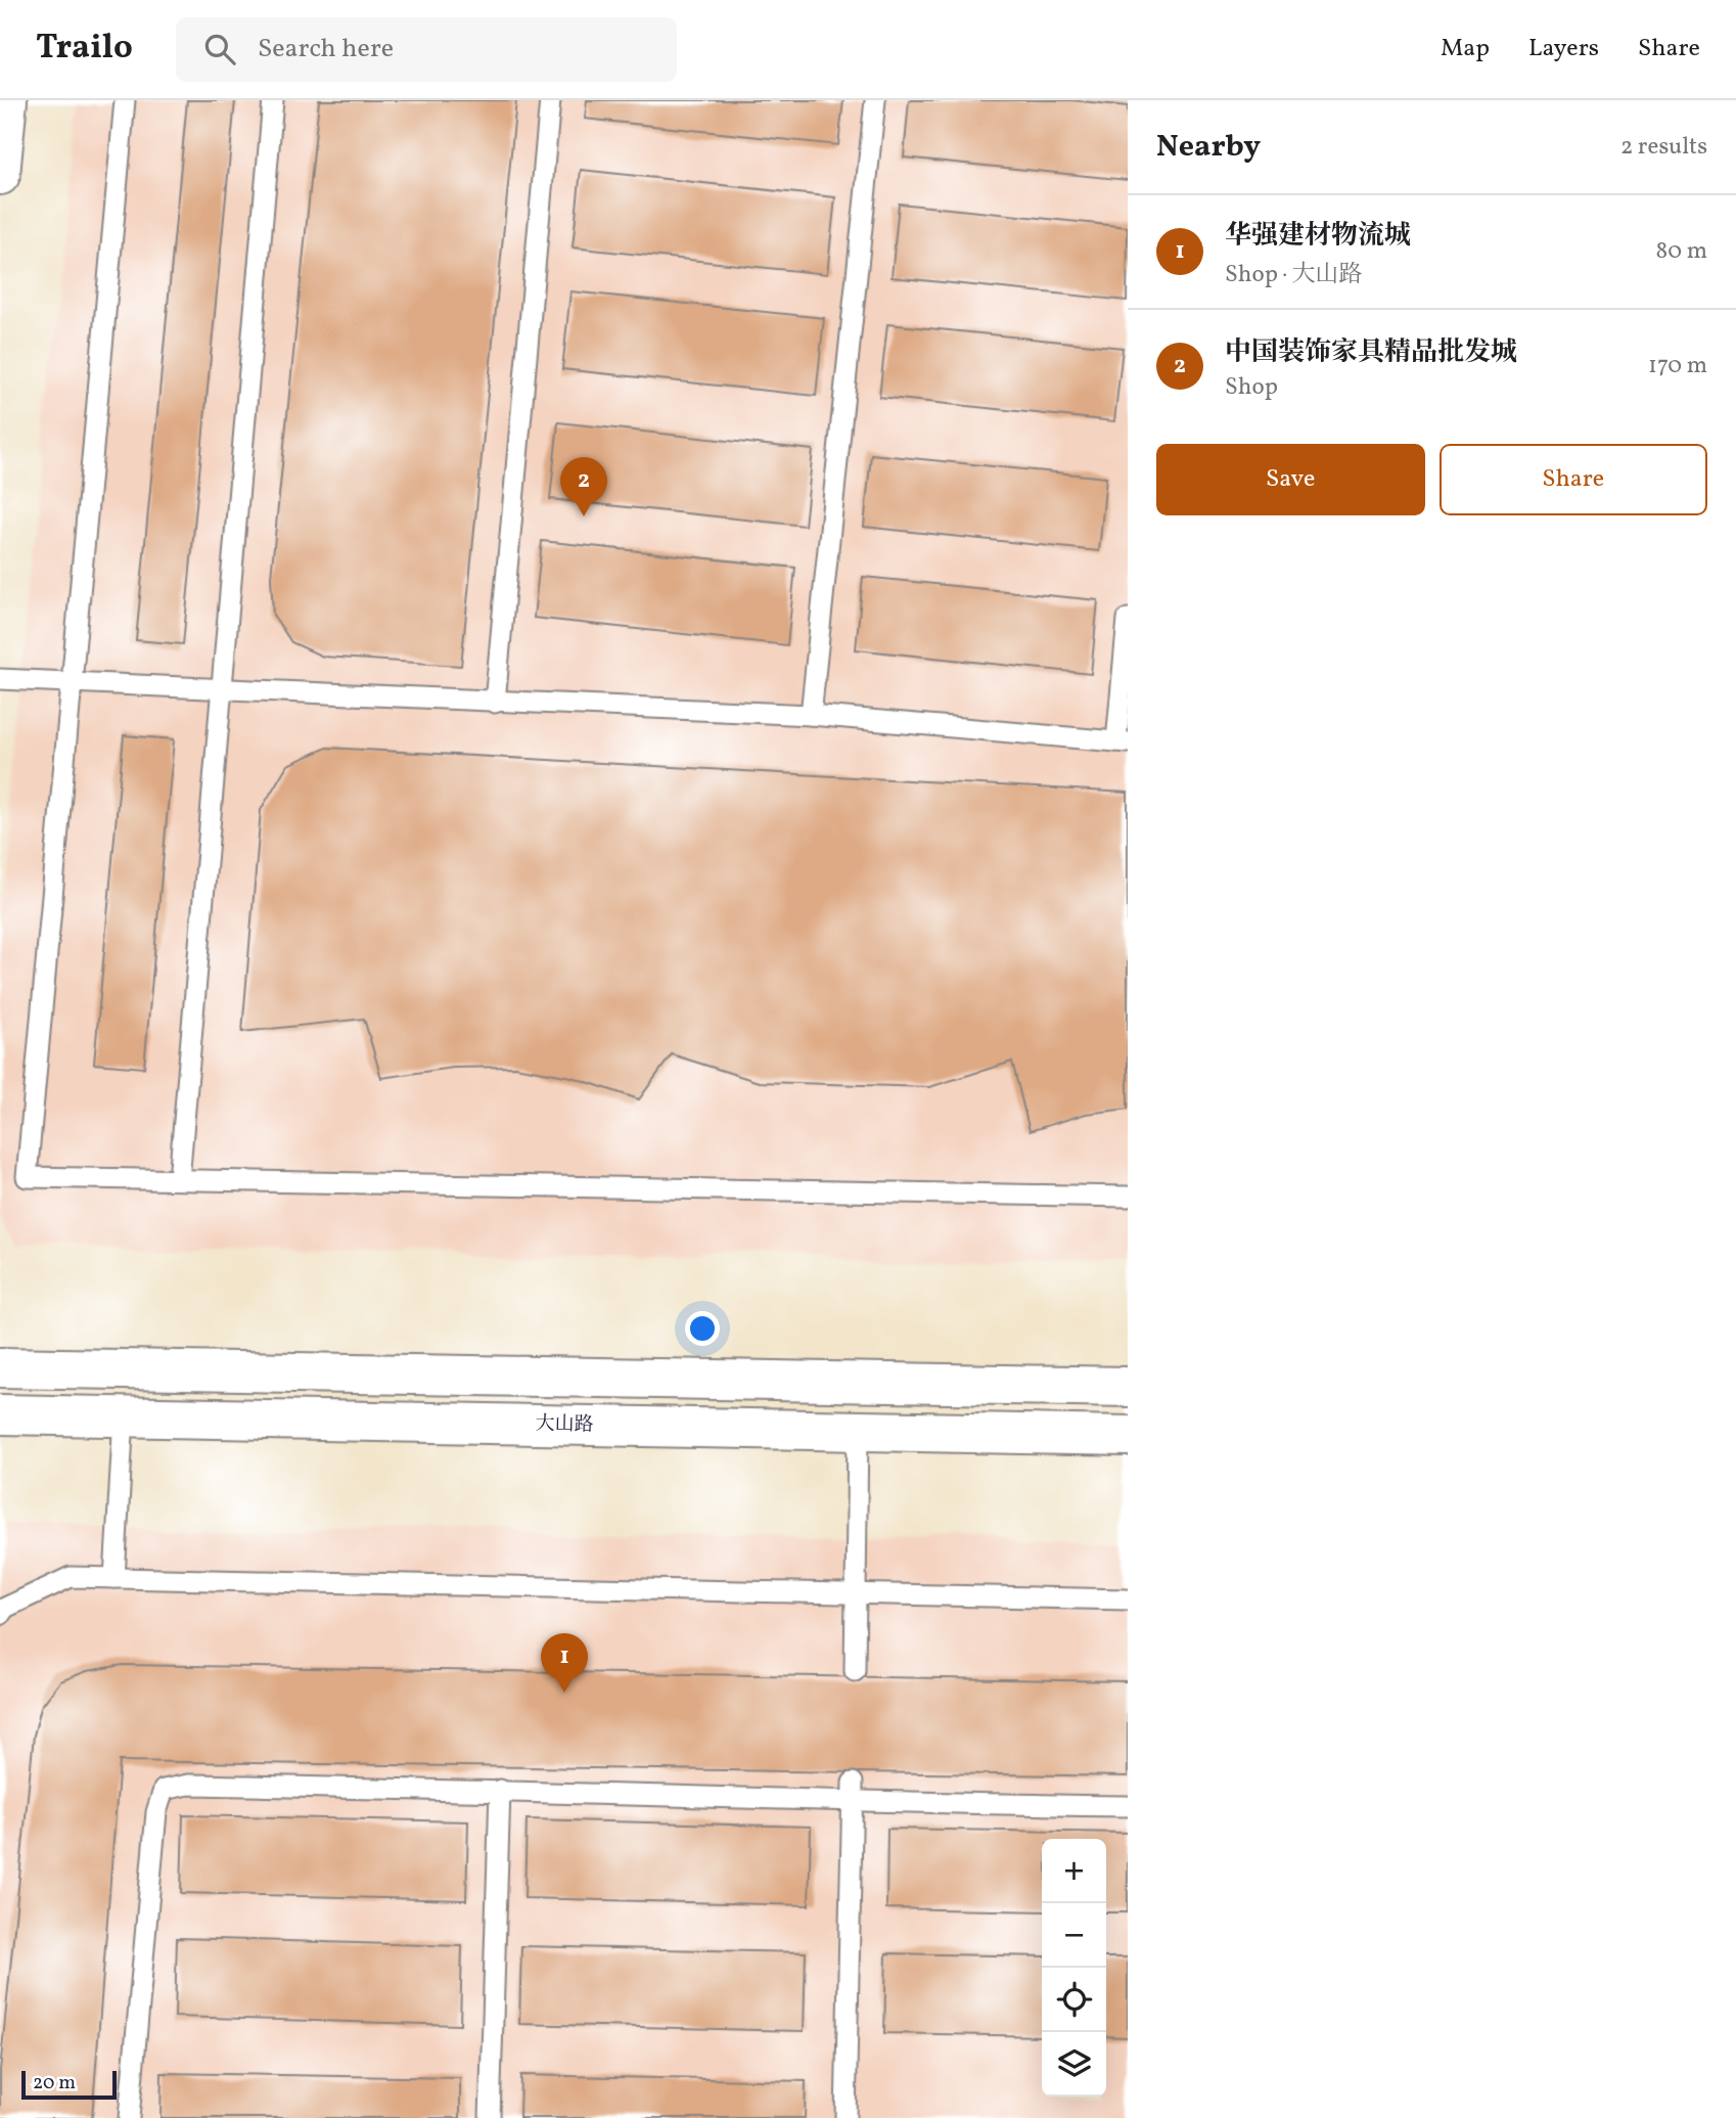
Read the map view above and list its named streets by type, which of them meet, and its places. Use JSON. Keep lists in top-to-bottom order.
{
  "streets": {
    "main road": ["大山路"]
  },
  "scale_bar": "20 m",
  "page": {
    "header": "Trailo",
    "search": "Search here",
    "nav": ["Map", "Layers", "Share"],
    "heading": ["Nearby", "2 results"],
    "list": [
      {
        "mark": "1",
        "name": "华强建材物流城",
        "note": "Shop · 大山路",
        "value": "80 m"
      },
      {
        "mark": "2",
        "name": "中国装饰家具精品批发城",
        "note": "Shop",
        "value": "170 m"
      }
    ],
    "buttons": ["Save", "Share"],
    "pins": ["2", "1"],
    "map_buttons": ["+", "−"],
    "scale": "20 m"
  }
}
